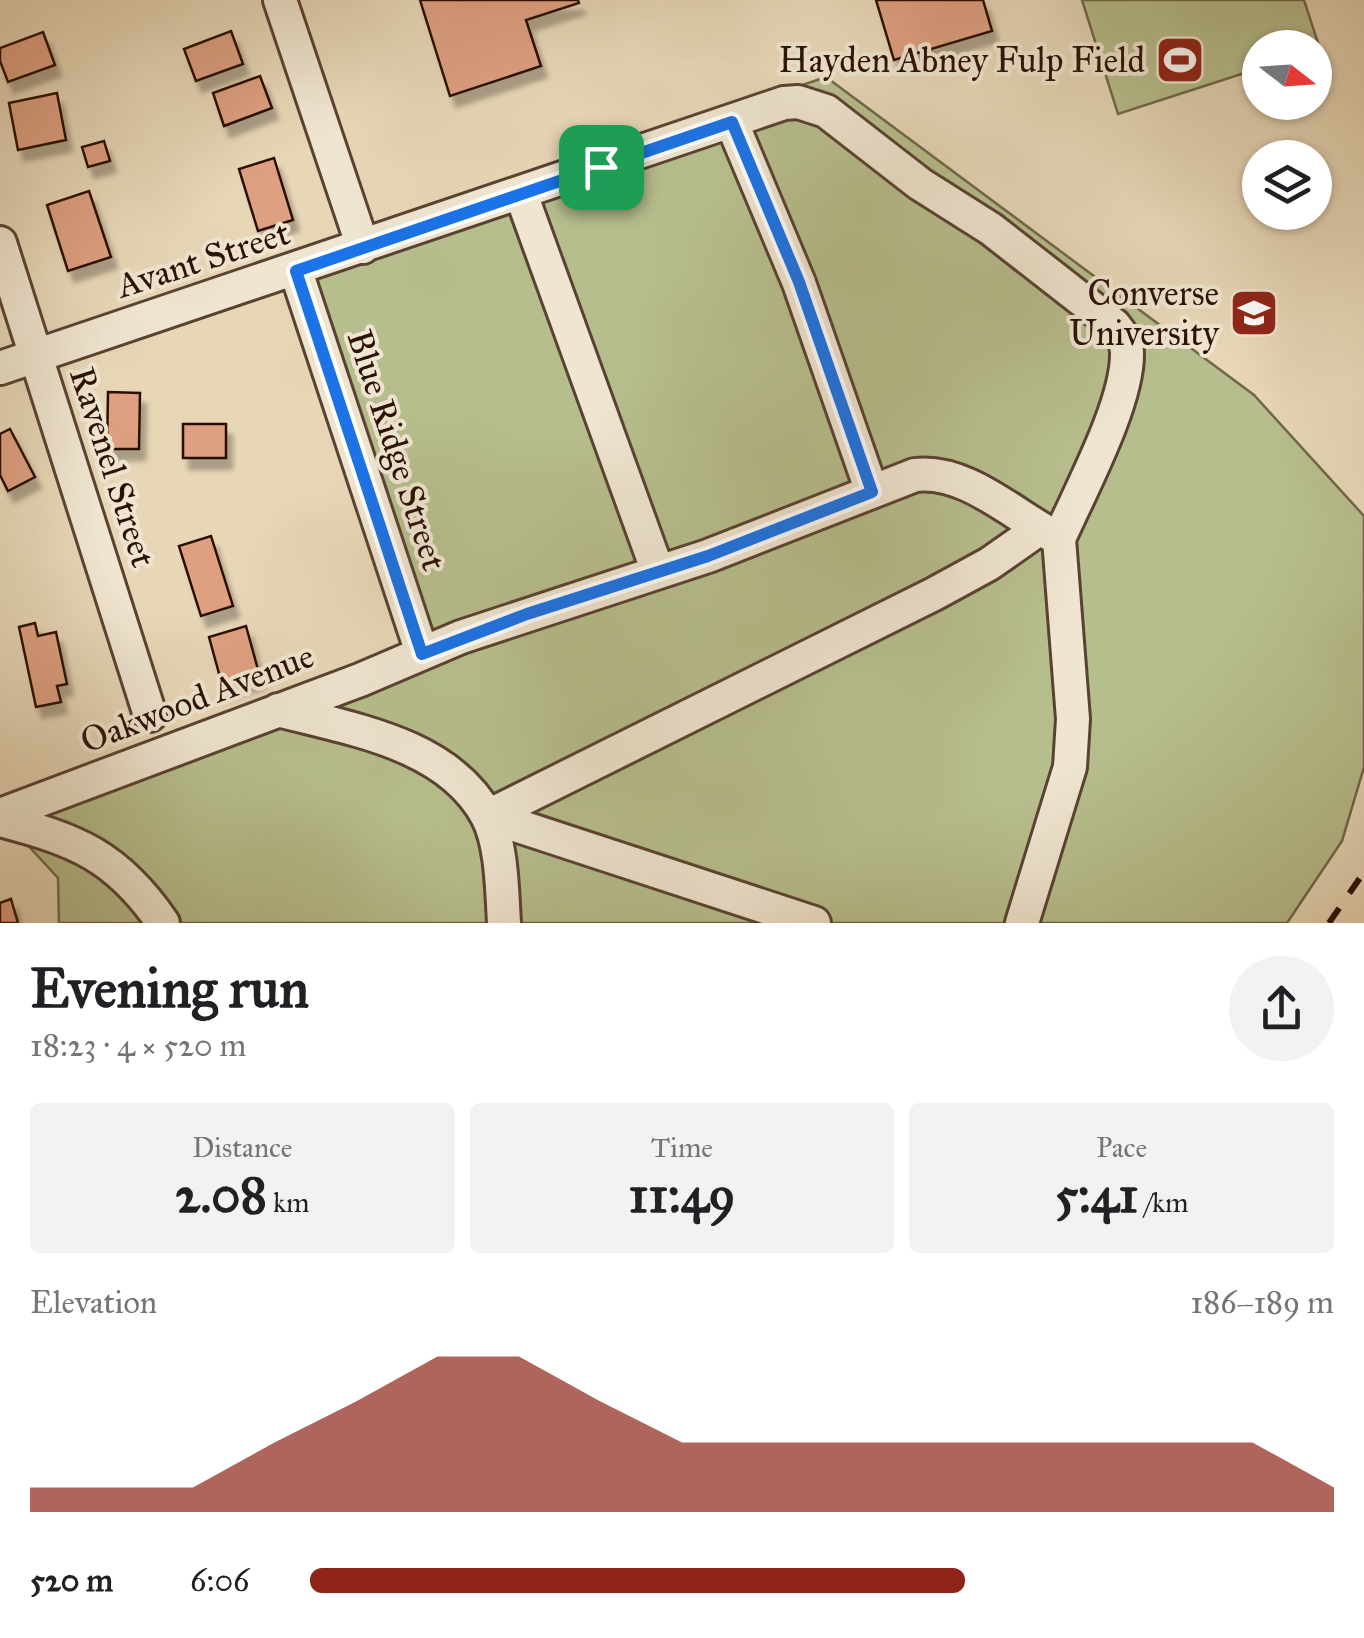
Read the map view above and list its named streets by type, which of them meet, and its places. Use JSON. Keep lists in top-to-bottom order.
{
  "streets": {
    "street": [
      "Avant Street",
      "Blue Ridge Street",
      "Ravenel Street",
      "Oakwood Avenue"
    ]
  },
  "crossings": [
    ["Avant Street", "Blue Ridge Street"],
    ["Avant Street", "Ravenel Street"],
    ["Avant Street", "Oakwood Avenue"],
    ["Blue Ridge Street", "Oakwood Avenue"]
  ],
  "places": {
    "sports": ["Hayden Abney Fulp Field"],
    "school or university": ["Converse University"]
  },
  "north": "right",
  "page": {
    "heading": ["Evening run", "18:23 · 4 × 520 m"],
    "stats": [
      ["Distance", "2.08 km"],
      ["Time", "11:49"],
      ["Pace", "5:41 /km"]
    ],
    "chart": ["Elevation", "186–189 m"],
    "list": [
      {
        "name": "520 m",
        "note": "6:06"
      }
    ]
  }
}
